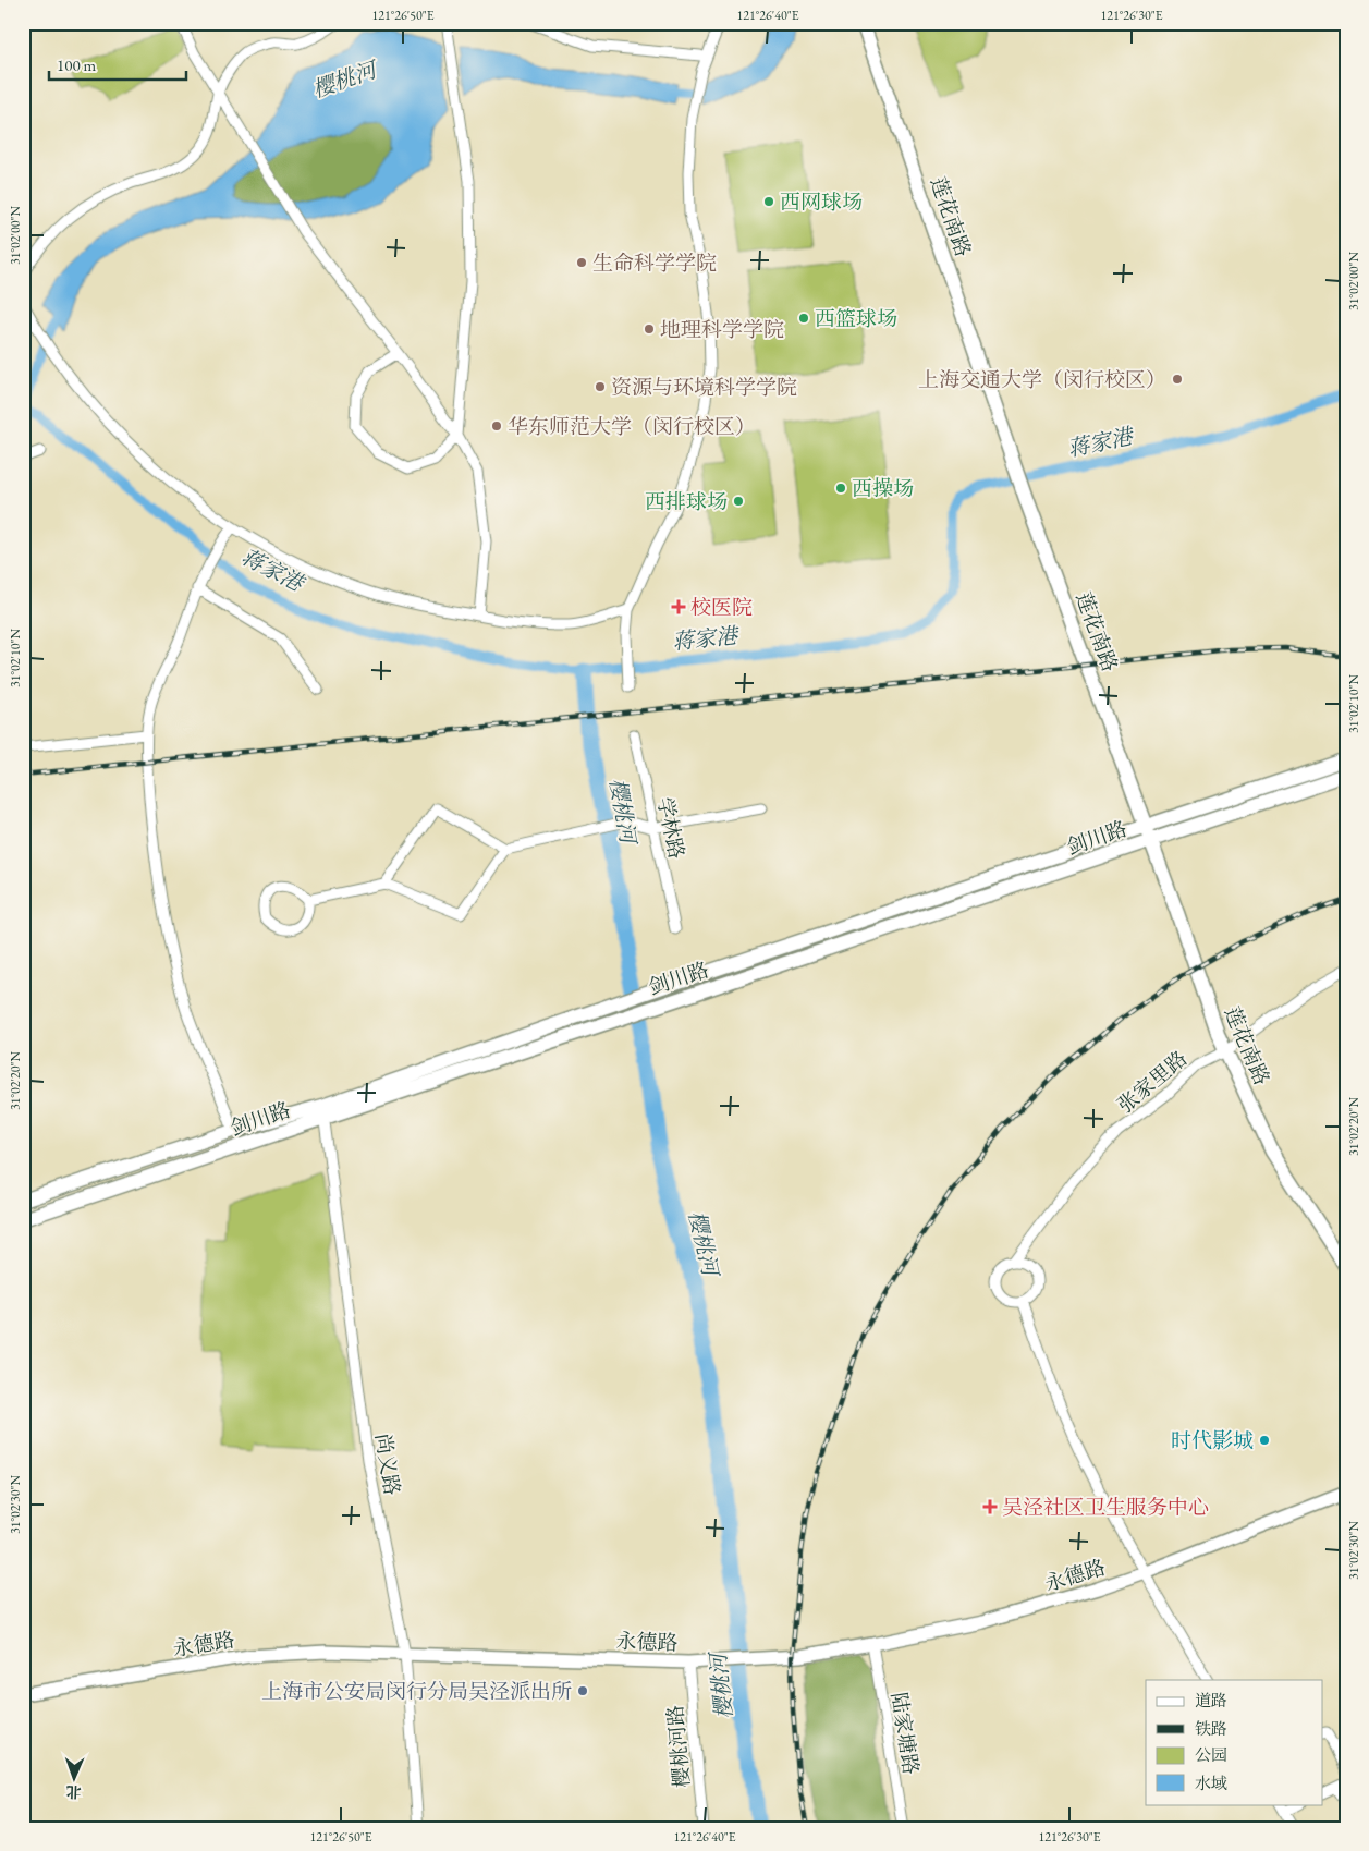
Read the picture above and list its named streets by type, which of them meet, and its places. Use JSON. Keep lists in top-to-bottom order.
{
  "streets": {
    "main road": ["莲花南路", "剑川路"],
    "street": [
      "学林路",
      "张家里路",
      "尚义路",
      "永德路",
      "陆家塘路",
      "樱桃河路"
    ]
  },
  "crossings": [
    ["莲花南路", "剑川路"],
    ["莲花南路", "张家里路"],
    ["剑川路", "尚义路"],
    ["尚义路", "永德路"],
    ["永德路", "陆家塘路"],
    ["永德路", "樱桃河路"]
  ],
  "water": ["樱桃河", "蒋家港"],
  "places": {
    "other": [
      "西网球场",
      "生命科学学院",
      "西篮球场",
      "地理科学学院",
      "上海交通大学（闵行校区）",
      "资源与环境科学学院",
      "华东师范大学（闵行校区）",
      "西操场",
      "西排球场",
      "时代影城",
      "上海市公安局闵行分局吴泾派出所"
    ],
    "health": ["校医院", "吴泾社区卫生服务中心"]
  },
  "legend": [
    "道路",
    "铁路",
    "公园",
    "水域"
  ],
  "scale_bar": "100 m",
  "north": "bottom",
  "coordinates": [
    "121°26'50\"E",
    "121°26'40\"E",
    "121°26'30\"E",
    "31°02'00\"N",
    "31°02'10\"N",
    "31°02'20\"N",
    "31°02'30\"N"
  ]
}
